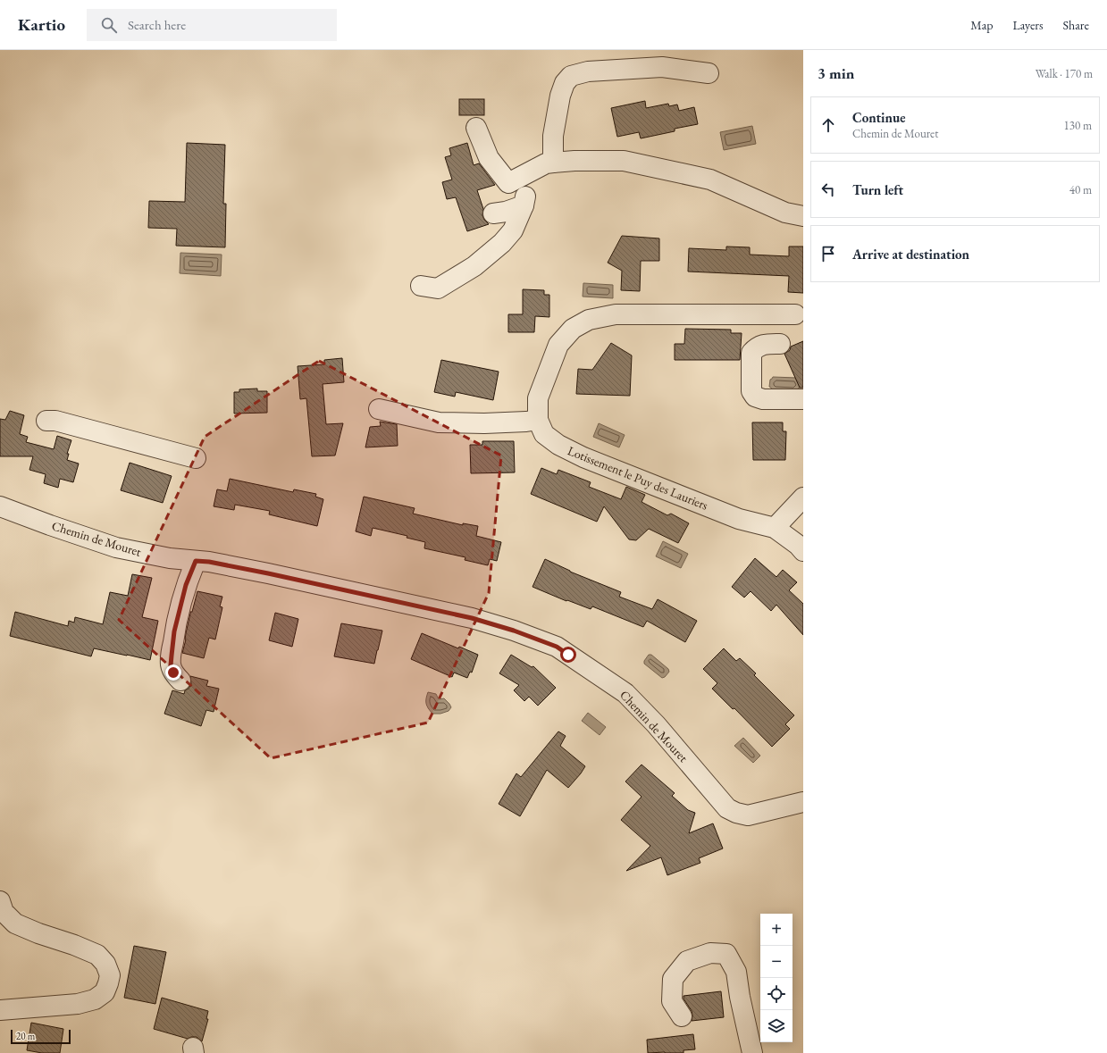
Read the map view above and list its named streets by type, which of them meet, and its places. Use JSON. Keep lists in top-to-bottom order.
{
  "streets": {
    "street": ["Lotissement le Puy des Lauriers", "Chemin de Mouret"]
  },
  "scale_bar": "20 m",
  "page": {
    "header": "Kartio",
    "search": "Search here",
    "nav": ["Map", "Layers", "Share"],
    "heading": ["3 min", "Walk · 170 m"],
    "list": [
      ["Continue", "Chemin de Mouret", "130 m"],
      ["Turn left", "40 m"],
      "Arrive at destination"
    ],
    "map_buttons": ["+", "−"],
    "scale": "20 m"
  }
}
